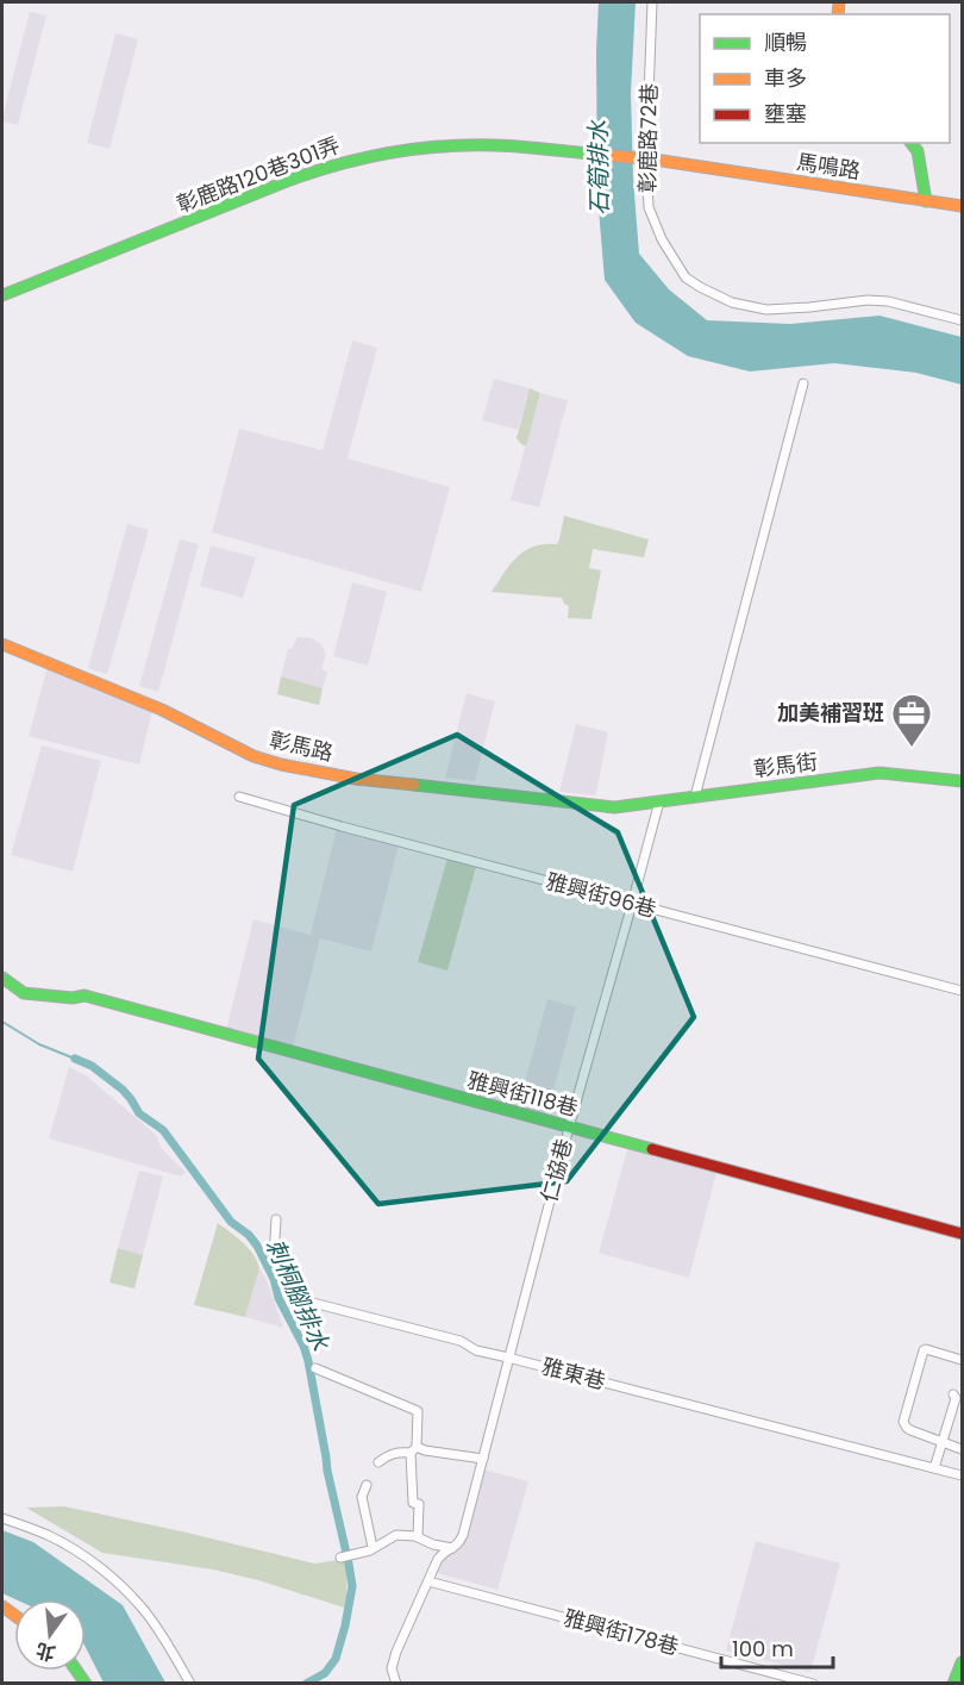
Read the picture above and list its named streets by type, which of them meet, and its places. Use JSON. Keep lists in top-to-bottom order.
{
  "streets": {
    "street": [
      "彰鹿路72巷",
      "馬鳴路",
      "彰鹿路120巷301弄",
      "彰馬路",
      "彰馬街",
      "雅興街96巷",
      "雅興街118巷",
      "仁協巷",
      "雅東巷",
      "雅興街178巷"
    ]
  },
  "crossings": [
    ["彰鹿路72巷", "馬鳴路"],
    ["彰鹿路72巷", "彰鹿路120巷301弄"],
    ["馬鳴路", "彰鹿路120巷301弄"],
    ["彰馬路", "彰馬街"],
    ["彰馬街", "仁協巷"],
    ["雅興街96巷", "仁協巷"],
    ["雅興街118巷", "仁協巷"],
    ["仁協巷", "雅東巷"],
    ["仁協巷", "雅興街178巷"]
  ],
  "water": ["石筍排水", "刺桐腳排水"],
  "places": {
    "office": ["加美補習班"]
  },
  "legend": ["順暢", "車多", "壅塞"],
  "scale_bar": "100 m",
  "north": "bottom"
}
